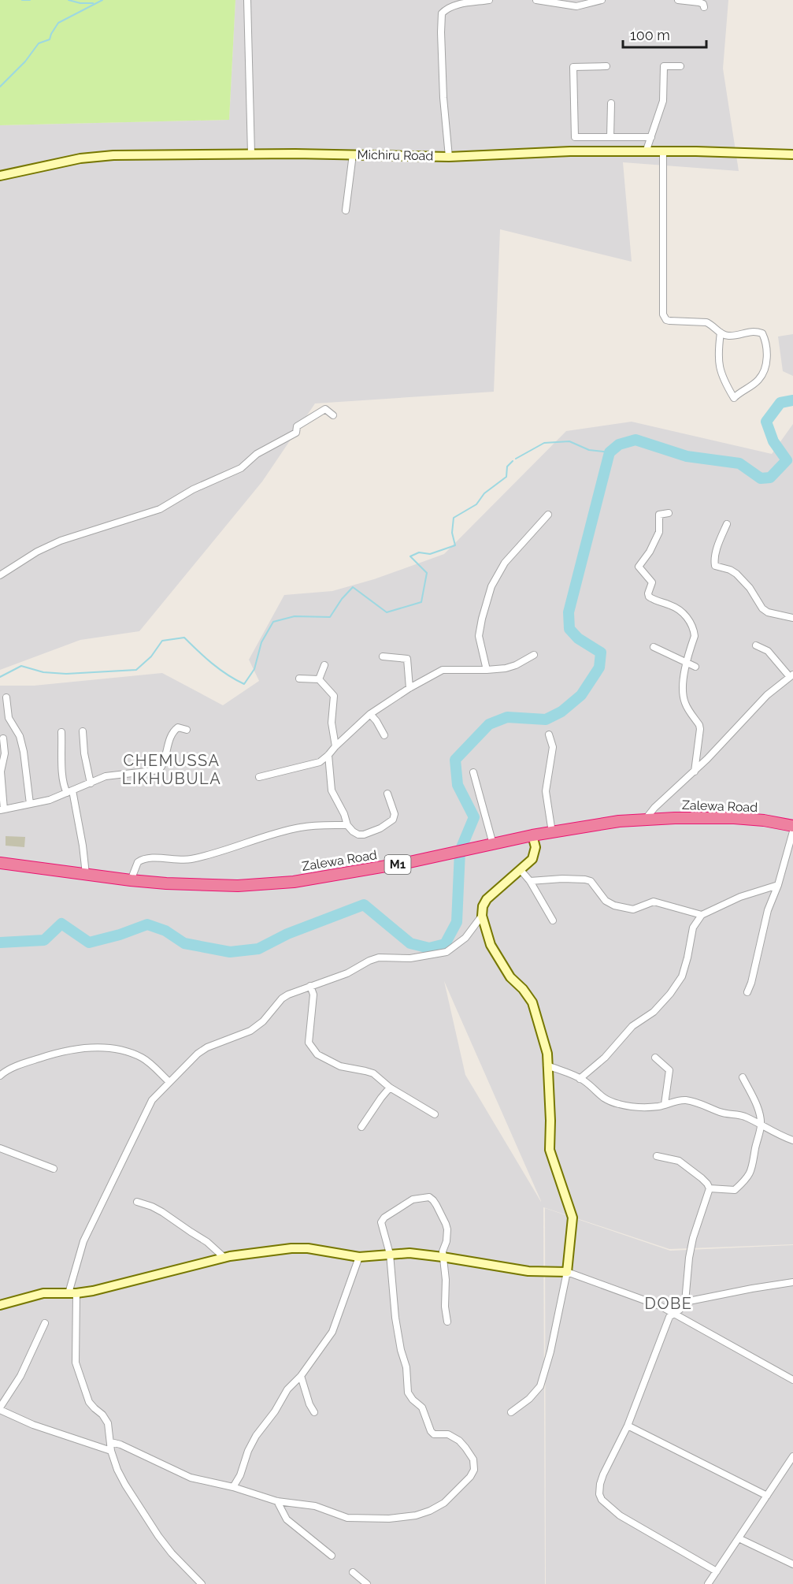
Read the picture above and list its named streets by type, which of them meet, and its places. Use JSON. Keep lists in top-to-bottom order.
{
  "streets": {
    "highway": ["Zalewa Road", "M1"],
    "street": ["Michiru Road"]
  },
  "districts": ["CHEMUSSA LIKHUBULA", "DOBE"],
  "scale_bar": "100 m"
}
